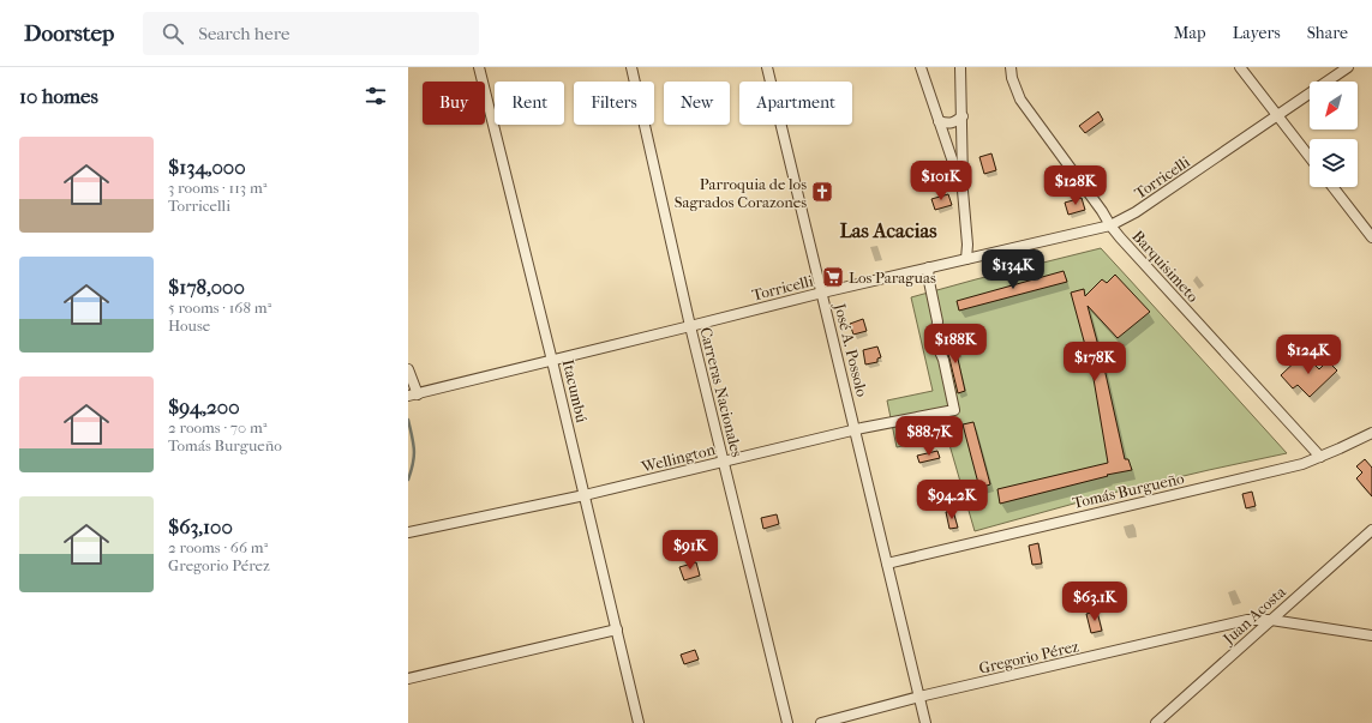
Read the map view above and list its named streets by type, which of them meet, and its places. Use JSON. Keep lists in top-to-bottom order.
{
  "streets": {
    "street": [
      "Torricelli",
      "Barquisimeto",
      "José A. Possolo",
      "Itacumbú",
      "Carreras Nacionales",
      "Wellington",
      "Tomás Burgueño",
      "Juan Acosta",
      "Gregorio Pérez"
    ]
  },
  "crossings": [
    ["Torricelli", "Barquisimeto"],
    ["Torricelli", "José A. Possolo"],
    ["Torricelli", "Itacumbú"],
    ["Torricelli", "Carreras Nacionales"],
    ["Torricelli", "Wellington"],
    ["Barquisimeto", "Tomás Burgueño"],
    ["José A. Possolo", "Wellington"],
    ["José A. Possolo", "Tomás Burgueño"],
    ["José A. Possolo", "Gregorio Pérez"],
    ["Itacumbú", "Wellington"],
    ["Carreras Nacionales", "Wellington"],
    ["Juan Acosta", "Gregorio Pérez"]
  ],
  "districts": ["Las Acacias"],
  "places": {
    "church": ["Parroquia de los Sagrados Corazones"],
    "supermarket": ["Los Paraguas"]
  },
  "north": "bottom left",
  "page": {
    "header": "Doorstep",
    "search": "Search here",
    "nav": ["Map", "Layers", "Share"],
    "heading": "10 homes",
    "chip": [
      "Buy",
      "Rent",
      "Filters",
      "New",
      "Apartment"
    ],
    "list": [
      {
        "name": "$134,000",
        "note": "3 rooms · 113 m² · Torricelli"
      },
      {
        "name": "$178,000",
        "note": "5 rooms · 168 m² · House"
      },
      {
        "name": "$94,200",
        "note": "2 rooms · 70 m² · Tomás Burgueño"
      },
      {
        "name": "$63,100",
        "note": "2 rooms · 66 m² · Gregorio Pérez"
      }
    ],
    "price": [
      "$101K",
      "$128K",
      "$134K",
      "$188K",
      "$124K",
      "$178K",
      "$88.7K",
      "$94.2K",
      "$91K",
      "$63.1K"
    ]
  }
}
